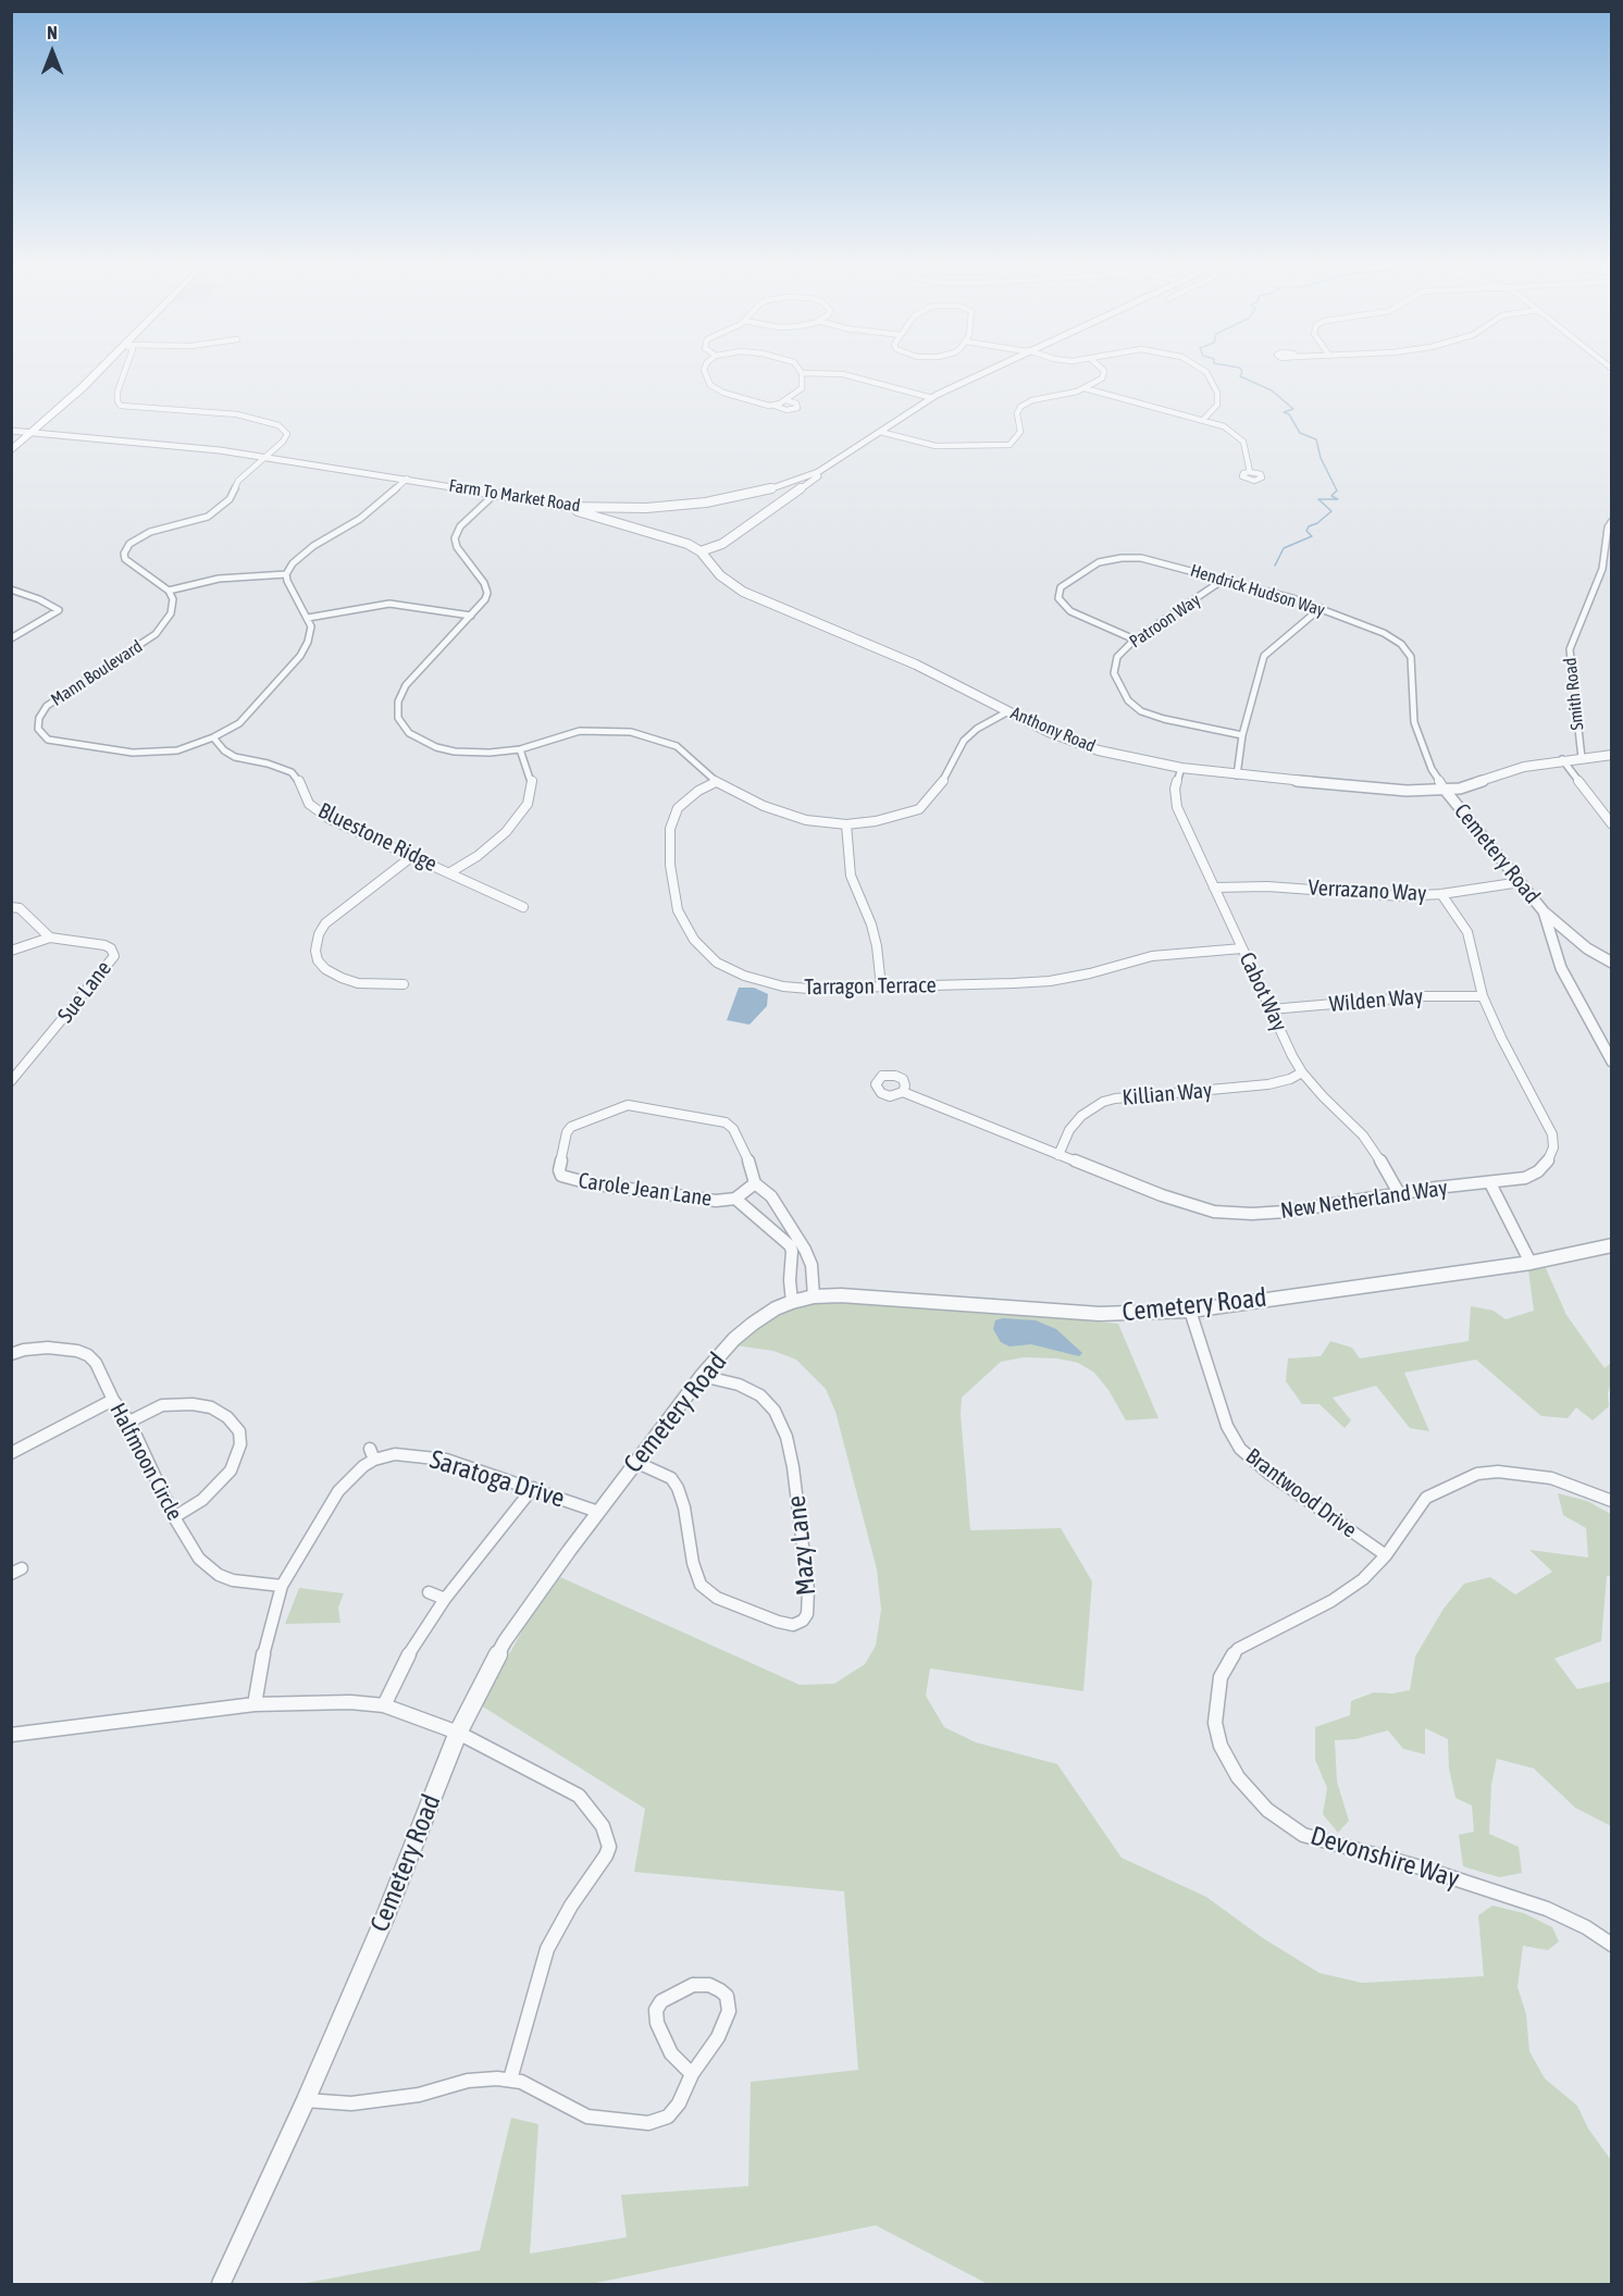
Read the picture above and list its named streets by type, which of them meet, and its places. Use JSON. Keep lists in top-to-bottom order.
{
  "streets": {
    "street": [
      "Farm To Market Road",
      "Hendrick Hudson Way",
      "Patroon Way",
      "Mann Boulevard",
      "Smith Road",
      "Anthony Road",
      "Bluestone Ridge",
      "Cemetery Road",
      "Verrazano Way",
      "Tarragon Terrace",
      "Sue Lane",
      "Cabot Way",
      "Wilden Way",
      "Killian Way",
      "Carole Jean Lane",
      "New Netherland Way",
      "Halfmoon Circle",
      "Saratoga Drive",
      "Brantwood Drive",
      "Mazy Lane",
      "Devonshire Way"
    ]
  },
  "crossings": [
    ["Farm To Market Road", "Anthony Road"],
    ["Hendrick Hudson Way", "Patroon Way"],
    ["Hendrick Hudson Way", "Anthony Road"],
    ["Hendrick Hudson Way", "Cemetery Road"],
    ["Mann Boulevard", "Bluestone Ridge"],
    ["Smith Road", "Anthony Road"],
    ["Anthony Road", "Cemetery Road"],
    ["Anthony Road", "Cabot Way"],
    ["Cemetery Road", "Verrazano Way"],
    ["Cemetery Road", "Carole Jean Lane"],
    ["Cemetery Road", "Saratoga Drive"],
    ["Cemetery Road", "Brantwood Drive"],
    ["Cemetery Road", "Mazy Lane"],
    ["Verrazano Way", "Cabot Way"],
    ["Verrazano Way", "New Netherland Way"],
    ["Tarragon Terrace", "Cabot Way"],
    ["Cabot Way", "Wilden Way"],
    ["Cabot Way", "Killian Way"],
    ["Cabot Way", "New Netherland Way"],
    ["Wilden Way", "New Netherland Way"],
    ["Killian Way", "New Netherland Way"],
    ["Halfmoon Circle", "Saratoga Drive"],
    ["Brantwood Drive", "Devonshire Way"]
  ],
  "north": "top"
}
